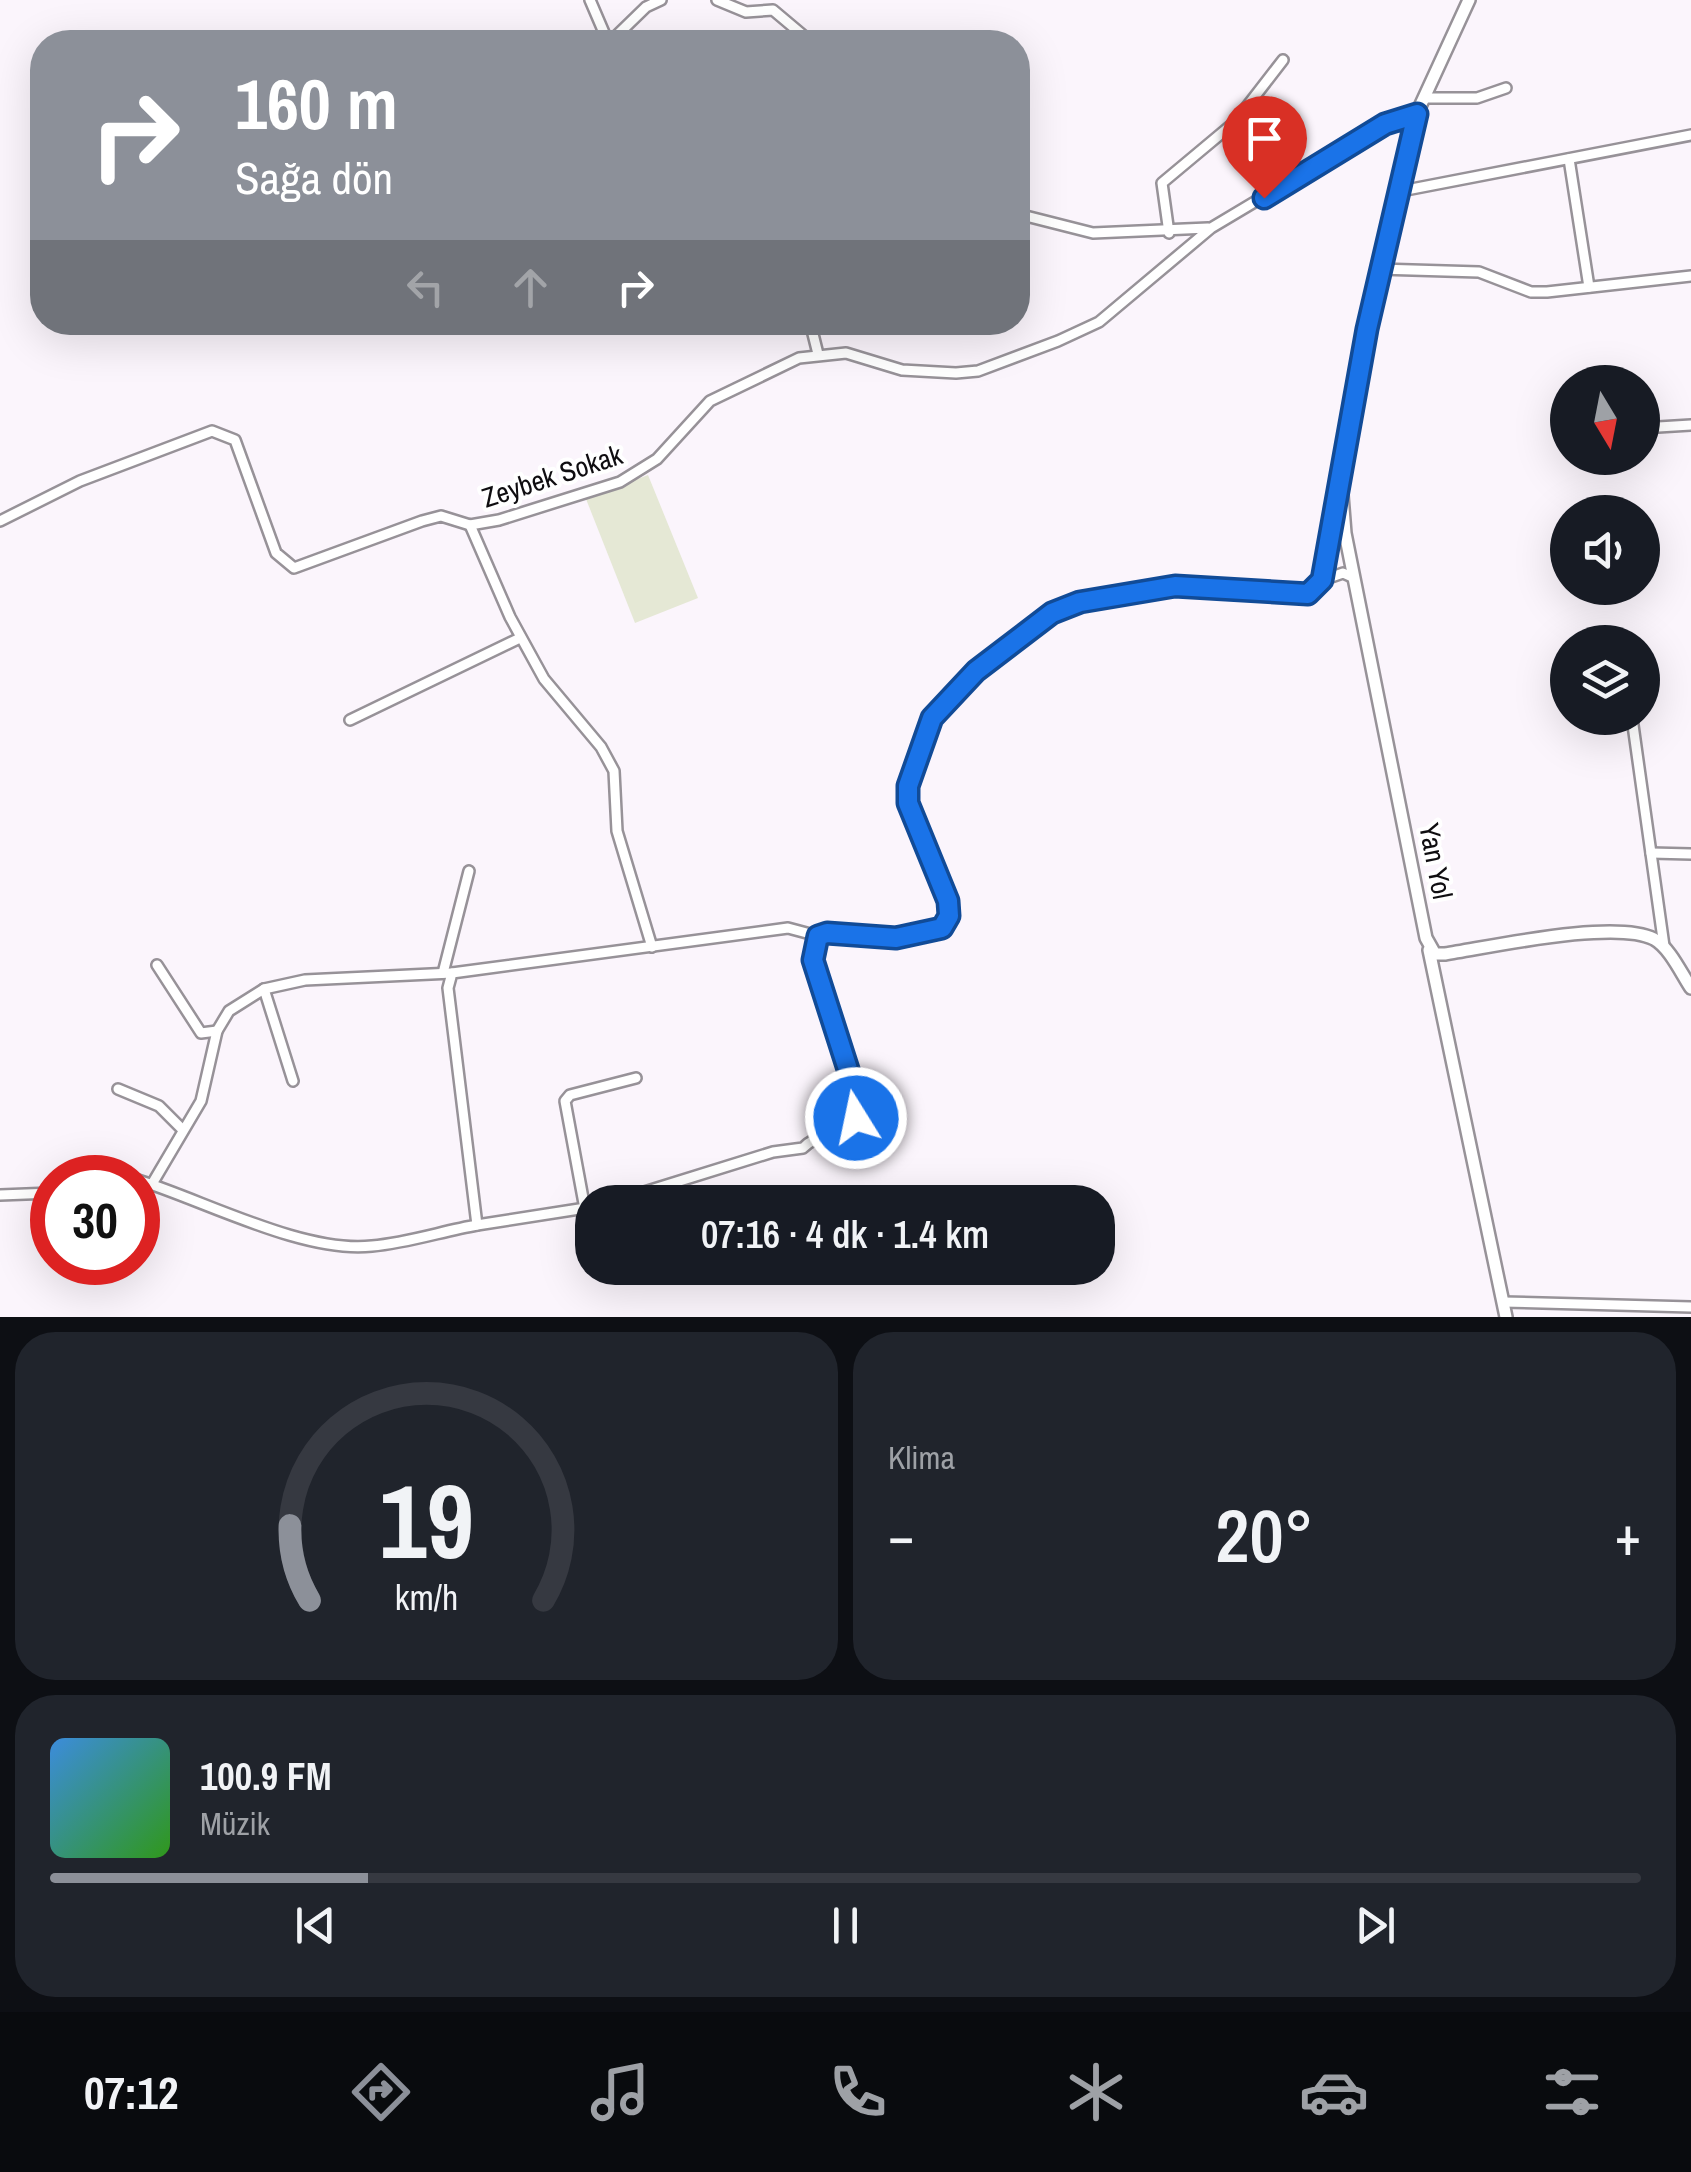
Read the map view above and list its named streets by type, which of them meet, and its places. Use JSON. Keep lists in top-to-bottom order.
{
  "streets": {
    "street": ["Zeybek Sokak", "Yan Yol"]
  },
  "crossings": [
    ["Zeybek Sokak", "Yan Yol"]
  ],
  "north": "bottom",
  "page": {
    "turn": ["160 m", "Sağa dön"],
    "limit": "30",
    "trip": "07:16 · 4 dk · 1.4 km",
    "tile": "Klima",
    "heat": ["−", "20°", "+"],
    "song": ["100.9 FM", "Müzik"],
    "tabs": "07:12",
    "gauge": ["19", "km/h"]
  }
}
